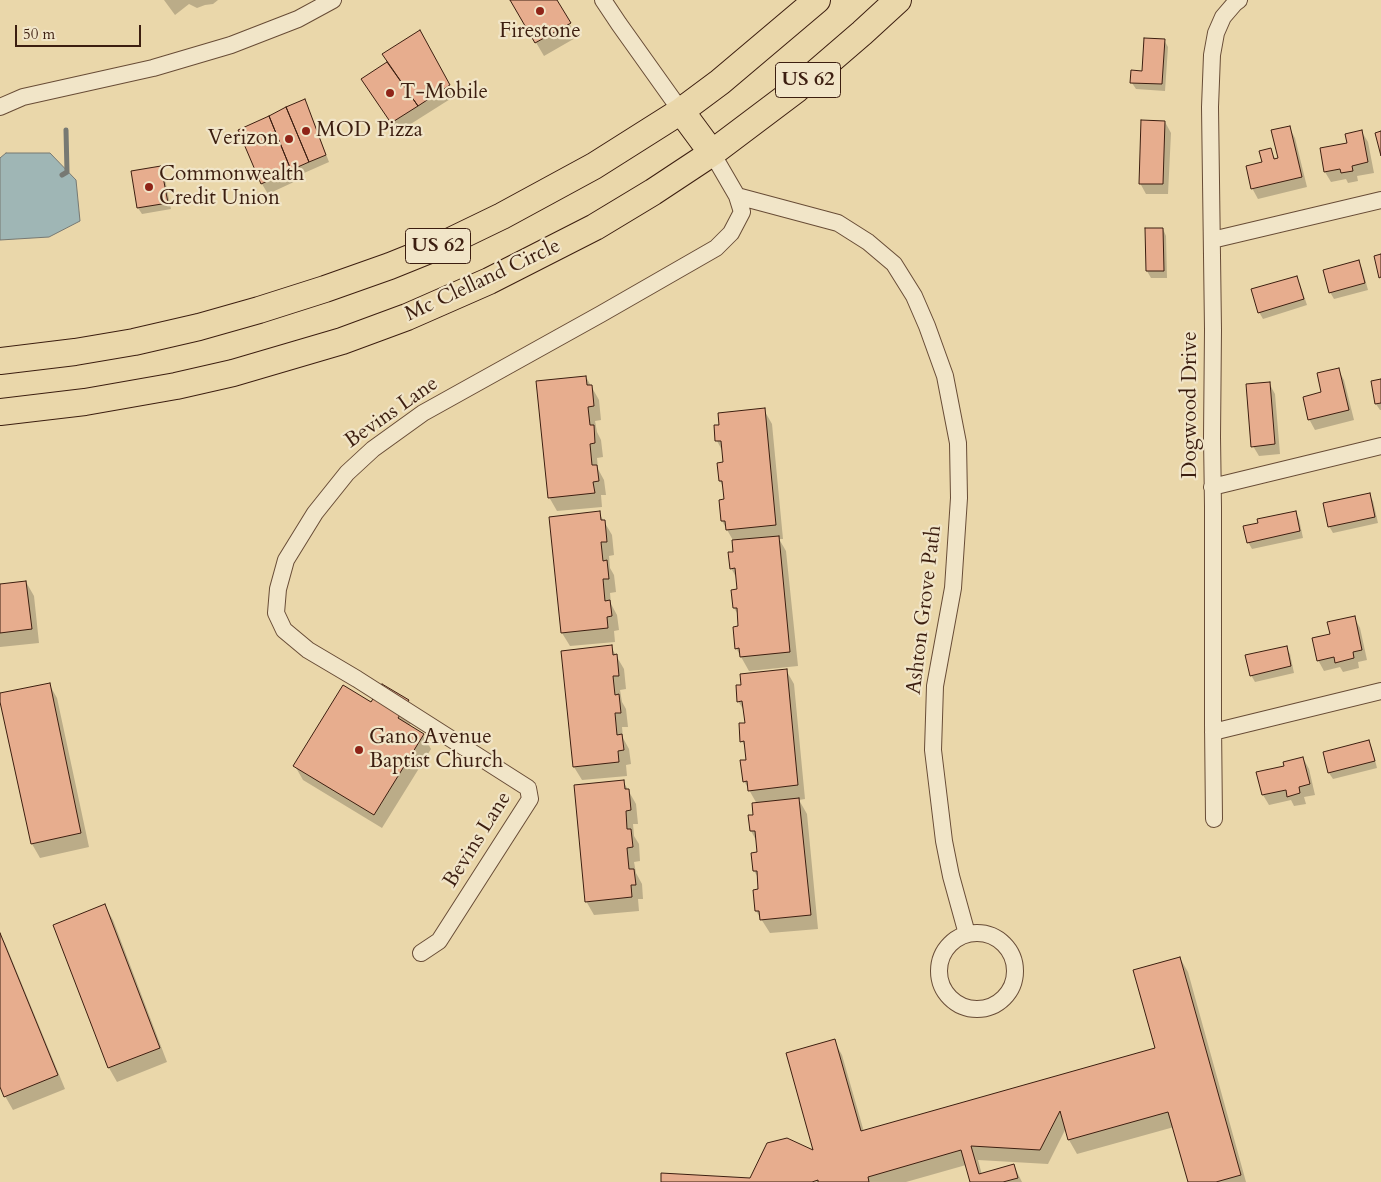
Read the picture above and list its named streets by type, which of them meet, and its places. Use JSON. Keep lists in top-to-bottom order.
{
  "streets": {
    "highway": ["US 62", "Mc Clelland Circle"],
    "street": ["Dogwood Drive", "Bevins Lane", "Ashton Grove Path"]
  },
  "crossings": [
    ["Mc Clelland Circle", "Bevins Lane"],
    ["Bevins Lane", "Ashton Grove Path"]
  ],
  "places": [
    "Firestone",
    "T-Mobile",
    "MOD Pizza",
    "Verizon",
    "Commonwealth Credit Union",
    "Gano Avenue Baptist Church"
  ],
  "scale_bar": "50 m"
}
